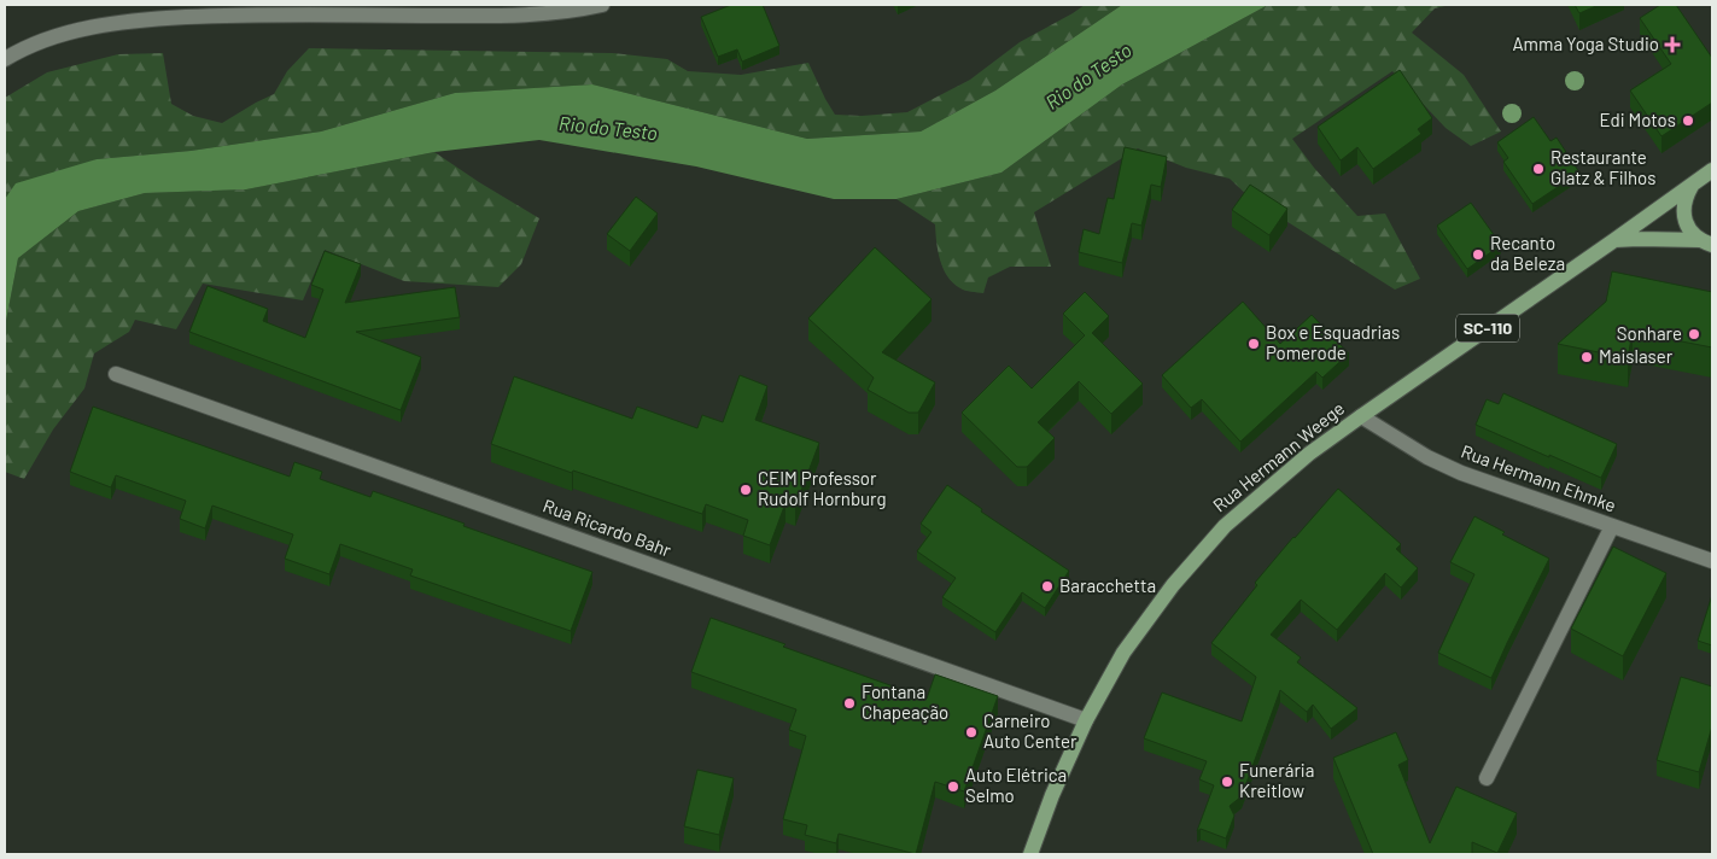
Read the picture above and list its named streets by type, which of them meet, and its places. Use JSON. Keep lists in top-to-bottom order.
{
  "streets": {
    "main road": ["SC-110", "Rua Hermann Weege"],
    "street": ["Rua Hermann Ehmke", "Rua Ricardo Bahr"]
  },
  "crossings": [
    ["Rua Hermann Weege", "Rua Hermann Ehmke"],
    ["Rua Hermann Weege", "Rua Ricardo Bahr"]
  ],
  "water": ["Rio do Testo"],
  "places": {
    "health": ["Amma Yoga Studio"],
    "other": [
      "Edi Motos",
      "Restaurante Glatz & Filhos",
      "Recanto da Beleza",
      "Sonhare",
      "Box e Esquadrias Pomerode",
      "Maislaser",
      "CEIM Professor Rudolf Hornburg",
      "Baracchetta",
      "Fontana Chapeação",
      "Carneiro Auto Center",
      "Funerária Kreitlow",
      "Auto Elétrica Selmo"
    ]
  }
}
